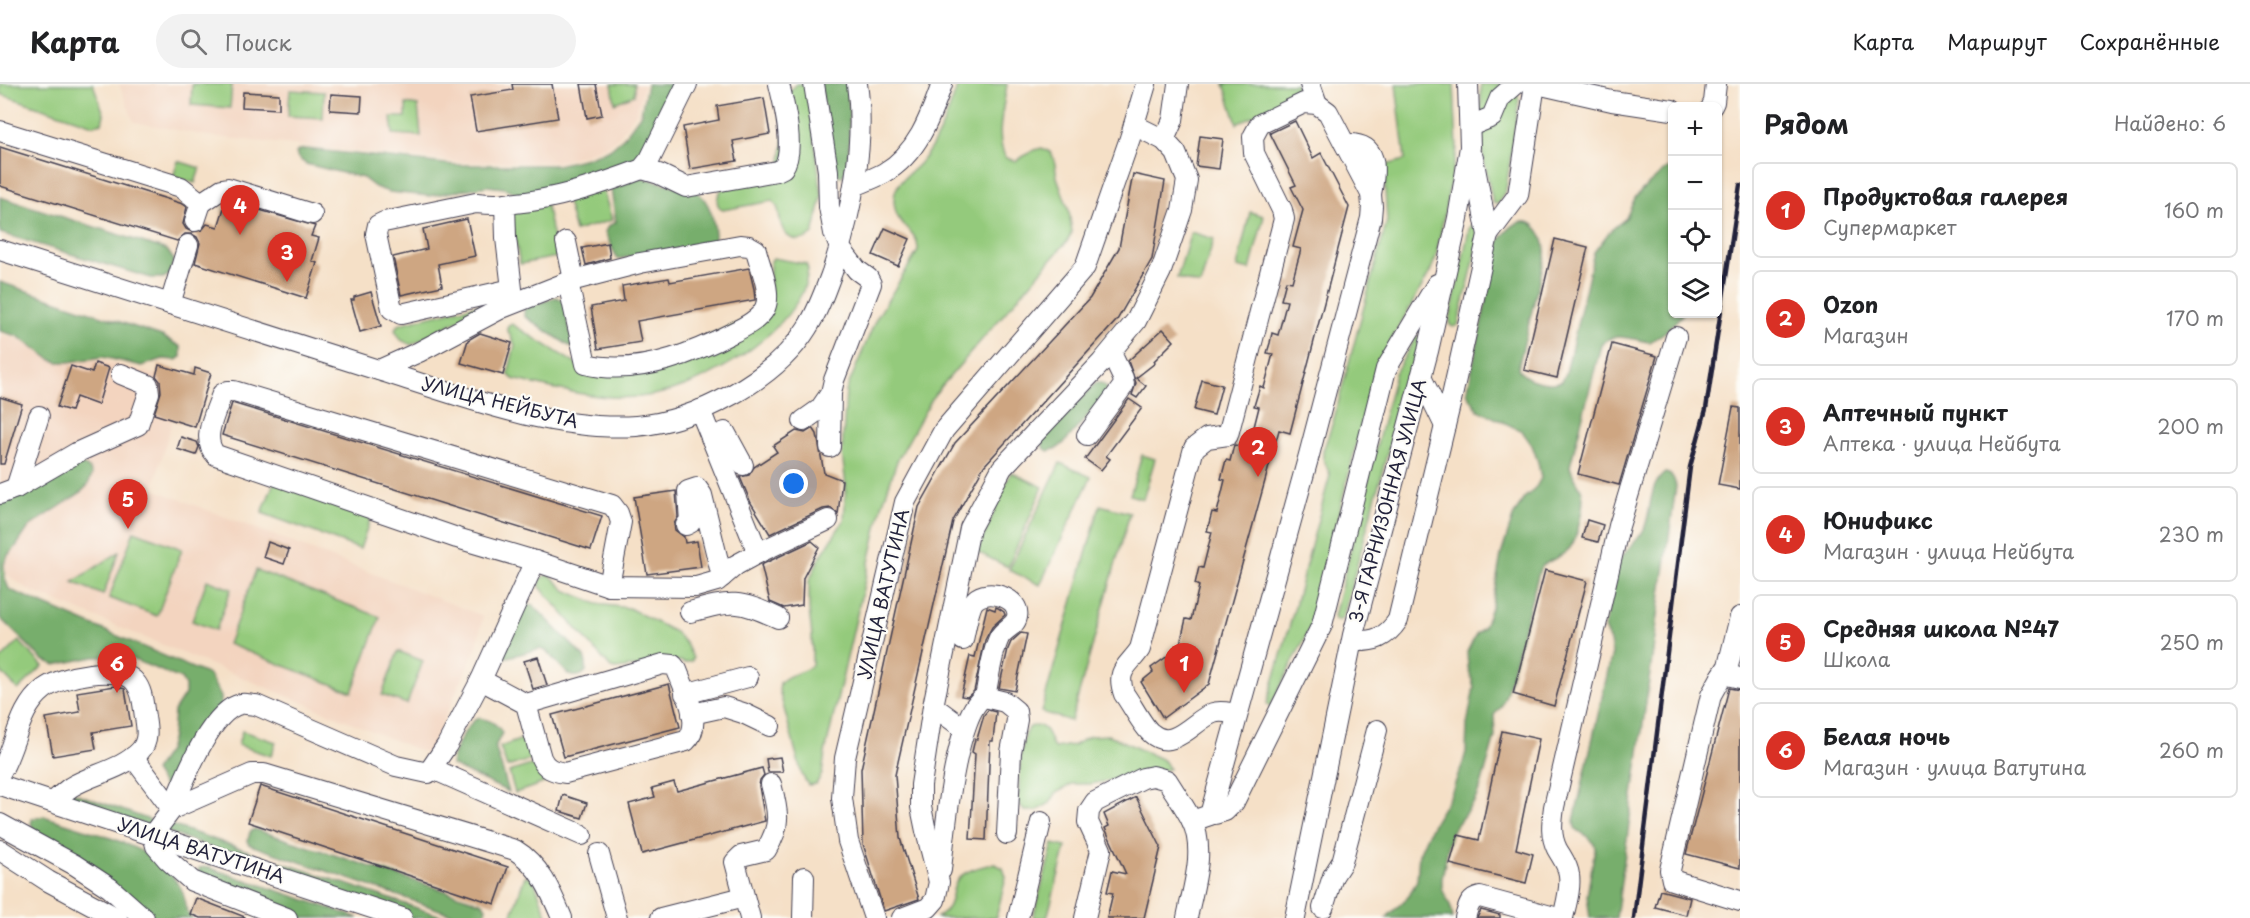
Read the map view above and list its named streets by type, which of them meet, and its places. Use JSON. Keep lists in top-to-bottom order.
{
  "streets": {
    "street": ["УЛИЦА НЕЙБУТА", "3-Я ГАРНИЗОННАЯ УЛИЦА", "УЛИЦА ВАТУТИНА"]
  },
  "page": {
    "header": "Карта",
    "search": "Поиск",
    "nav": ["Карта", "Маршрут", "Сохранённые"],
    "heading": ["Рядом", "Найдено: 6"],
    "map_buttons": ["+", "−"],
    "list": [
      {
        "mark": "1",
        "name": "Продуктовая галерея",
        "note": "Супермаркет",
        "value": "160 m"
      },
      {
        "mark": "2",
        "name": "Ozon",
        "note": "Магазин",
        "value": "170 m"
      },
      {
        "mark": "3",
        "name": "Аптечный пункт",
        "note": "Аптека · улица Нейбута",
        "value": "200 m"
      },
      {
        "mark": "4",
        "name": "Юнификс",
        "note": "Магазин · улица Нейбута",
        "value": "230 m"
      },
      {
        "mark": "5",
        "name": "Средняя школа №47",
        "note": "Школа",
        "value": "250 m"
      },
      {
        "mark": "6",
        "name": "Белая ночь",
        "note": "Магазин · улица Ватутина",
        "value": "260 m"
      }
    ],
    "pins": [
      "4",
      "3",
      "2",
      "5",
      "1",
      "6"
    ]
  }
}
